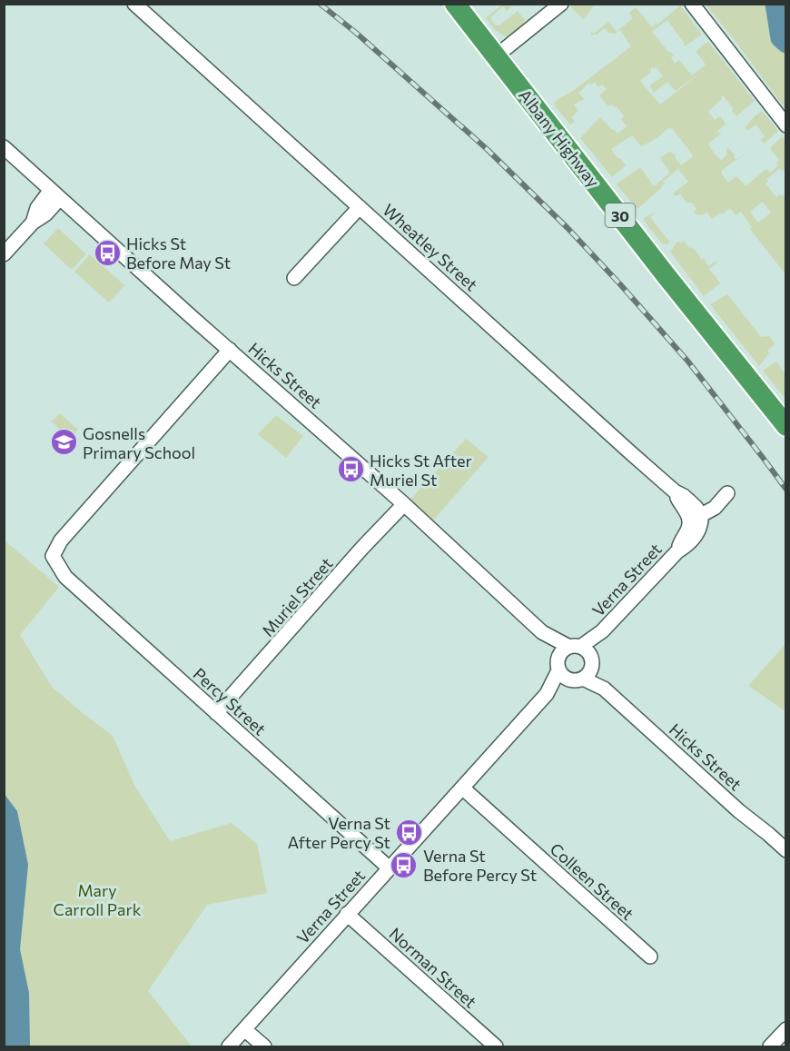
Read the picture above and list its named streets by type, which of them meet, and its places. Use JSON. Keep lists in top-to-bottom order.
{
  "streets": {
    "highway": ["Albany Highway", "30"],
    "street": [
      "Wheatley Street",
      "Hicks Street",
      "Verna Street",
      "Muriel Street",
      "Percy Street",
      "Colleen Street",
      "Norman Street"
    ]
  },
  "crossings": [
    ["Wheatley Street", "Verna Street"],
    ["Hicks Street", "Verna Street"],
    ["Hicks Street", "Muriel Street"],
    ["Hicks Street", "Percy Street"],
    ["Verna Street", "Percy Street"],
    ["Verna Street", "Colleen Street"],
    ["Verna Street", "Norman Street"],
    ["Muriel Street", "Percy Street"]
  ],
  "parks": ["Mary Carroll Park"],
  "places": {
    "bus stop": [
      "Hicks St Before May St",
      "Hicks St After Muriel St",
      "Verna St After Percy St",
      "Verna St Before Percy St"
    ],
    "school or university": ["Gosnells Primary School"]
  }
}
